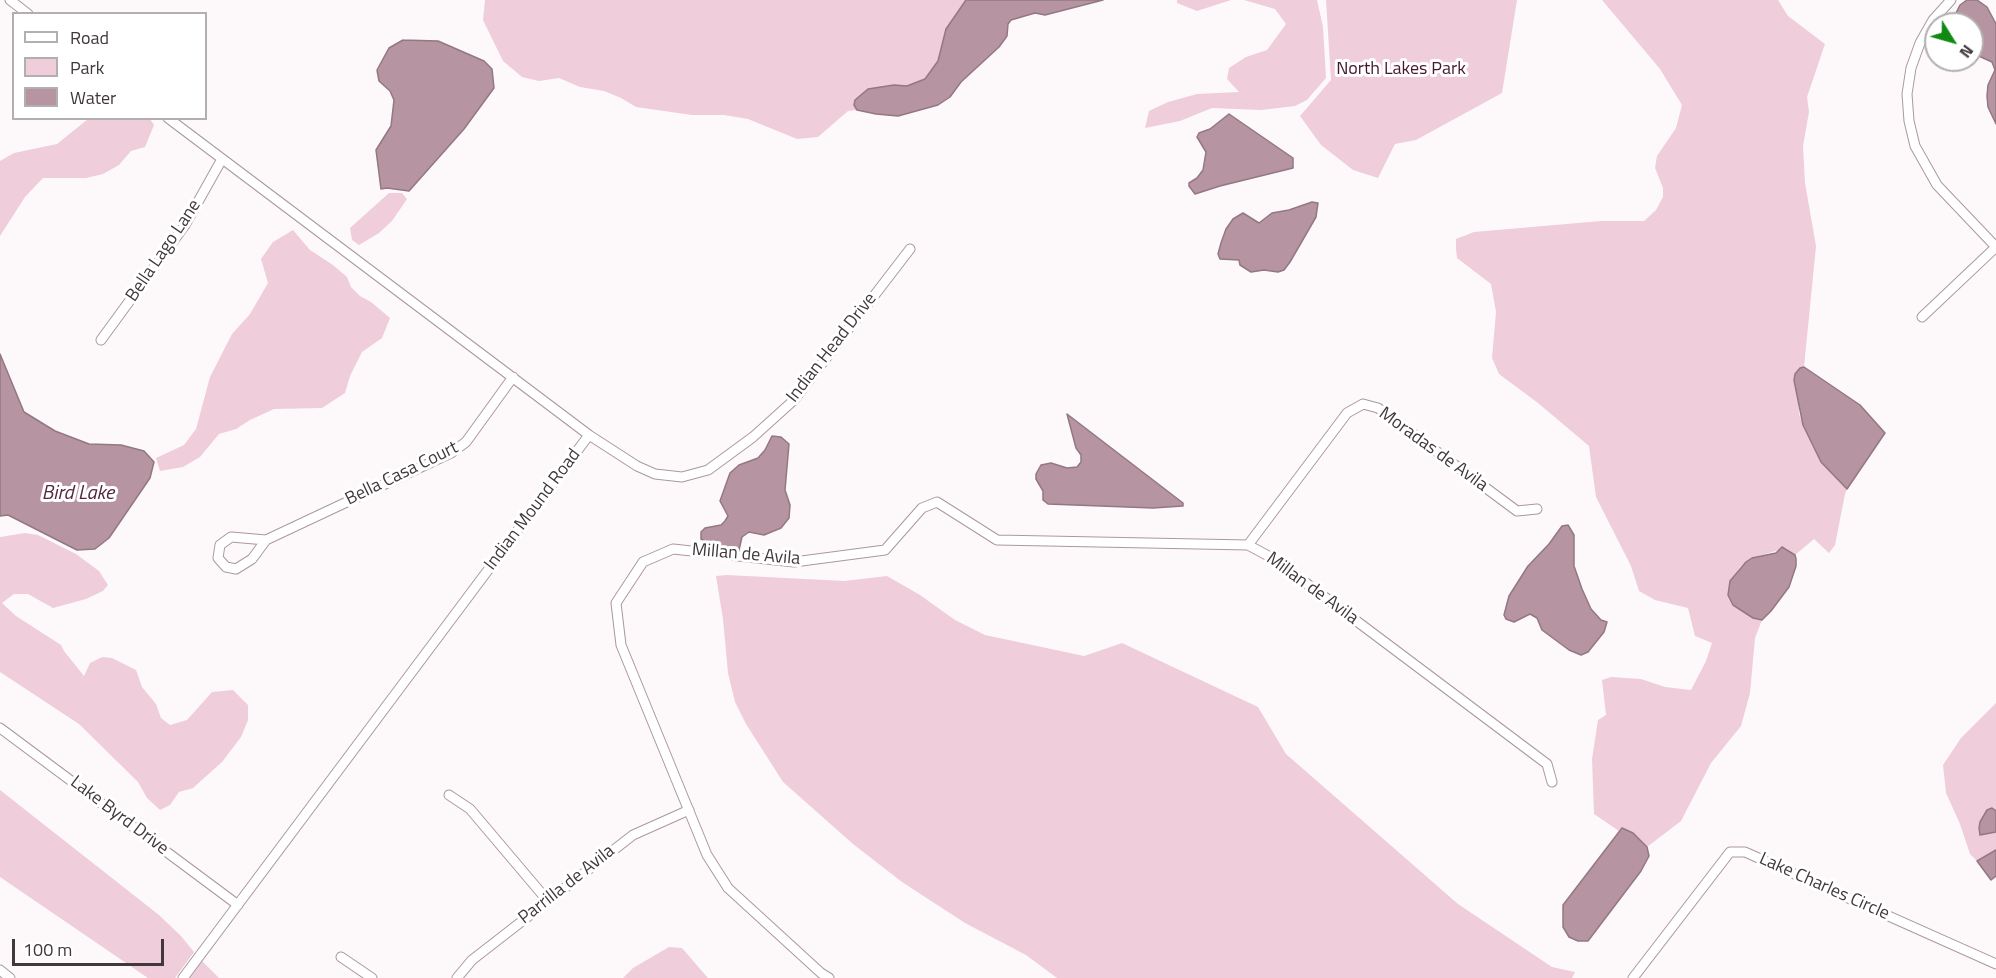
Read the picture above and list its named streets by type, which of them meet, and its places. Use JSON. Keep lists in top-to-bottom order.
{
  "streets": {
    "street": [
      "Bella Lago Lane",
      "Indian Head Drive",
      "Moradas de Avila",
      "Bella Casa Court",
      "Indian Mound Road",
      "Millan de Avila",
      "Lake Byrd Drive",
      "Parrilla de Avila",
      "Lake Charles Circle"
    ]
  },
  "crossings": [
    ["Bella Lago Lane", "Indian Mound Road"],
    ["Indian Head Drive", "Indian Mound Road"],
    ["Moradas de Avila", "Millan de Avila"],
    ["Bella Casa Court", "Indian Mound Road"],
    ["Indian Mound Road", "Lake Byrd Drive"],
    ["Millan de Avila", "Parrilla de Avila"]
  ],
  "water": ["Bird Lake"],
  "parks": ["North Lakes Park"],
  "legend": ["Road", "Park", "Water"],
  "scale_bar": "100 m",
  "north": "bottom right"
}
